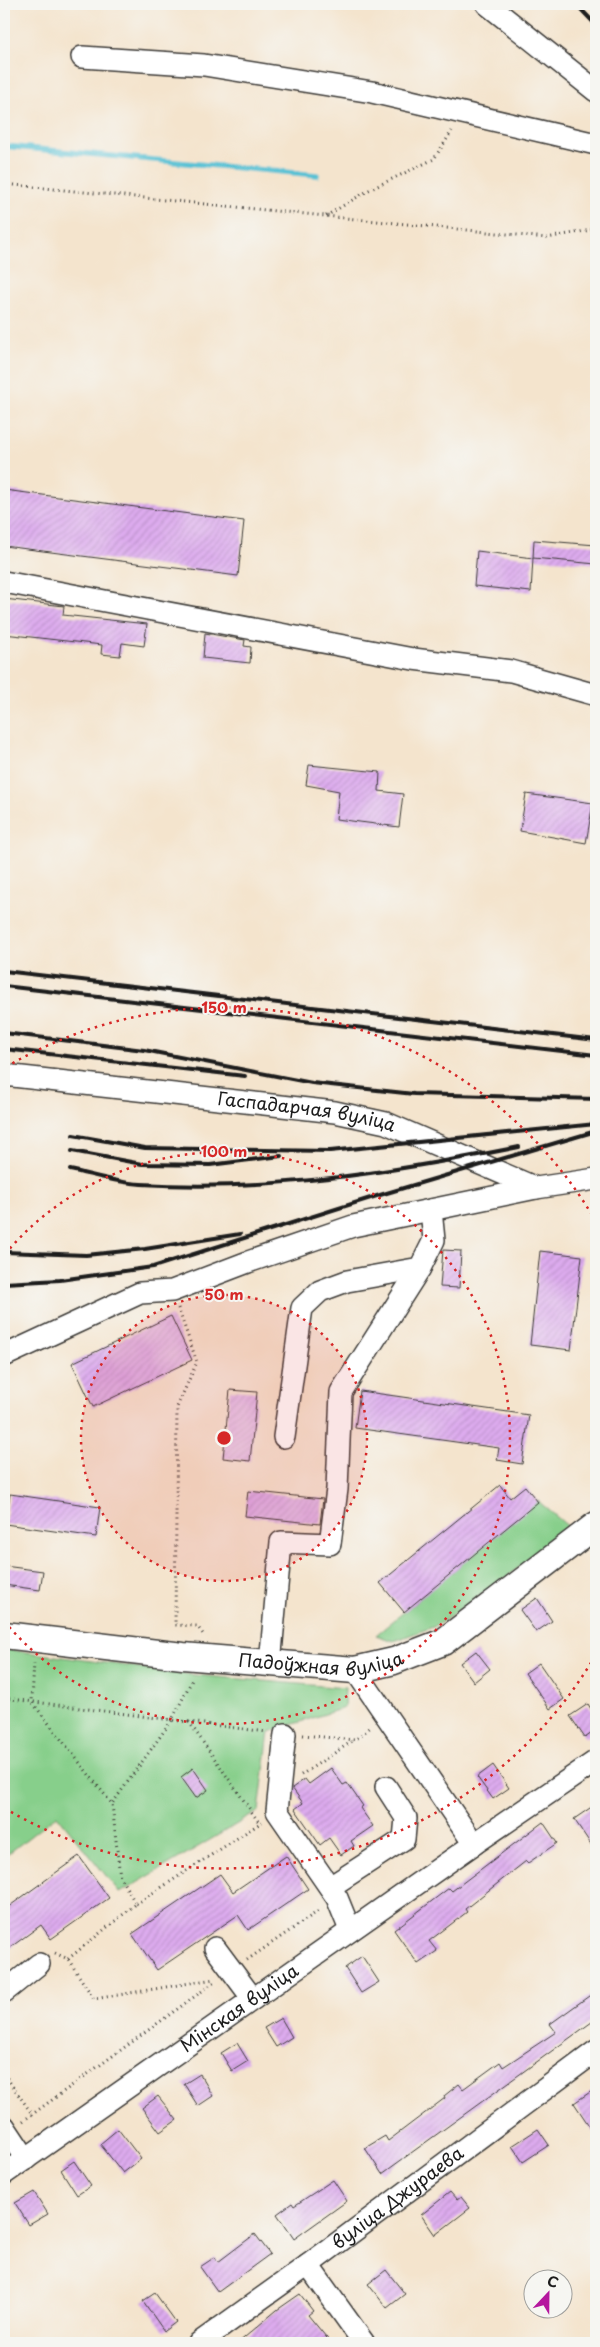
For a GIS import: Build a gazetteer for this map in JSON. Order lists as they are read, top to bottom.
{
  "streets": {
    "main road": ["Падоўжная вуліца"],
    "street": ["Гаспадарчая вуліца", "Мінская вуліца", "вуліца Джураева"]
  },
  "north": "top",
  "rings": ["150 m", "100 m", "50 m"]
}
